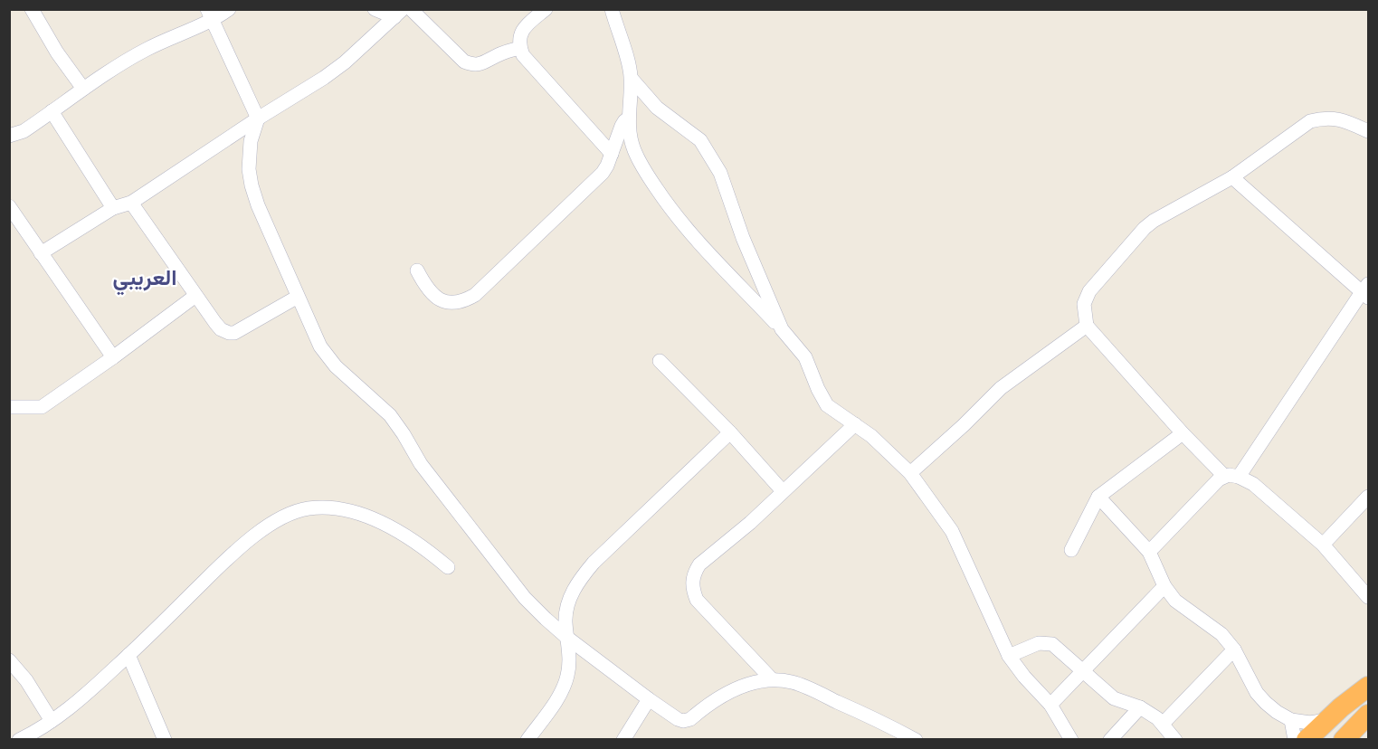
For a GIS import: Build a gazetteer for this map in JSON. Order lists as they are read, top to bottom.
{
  "districts": ["العريبي"]
}
